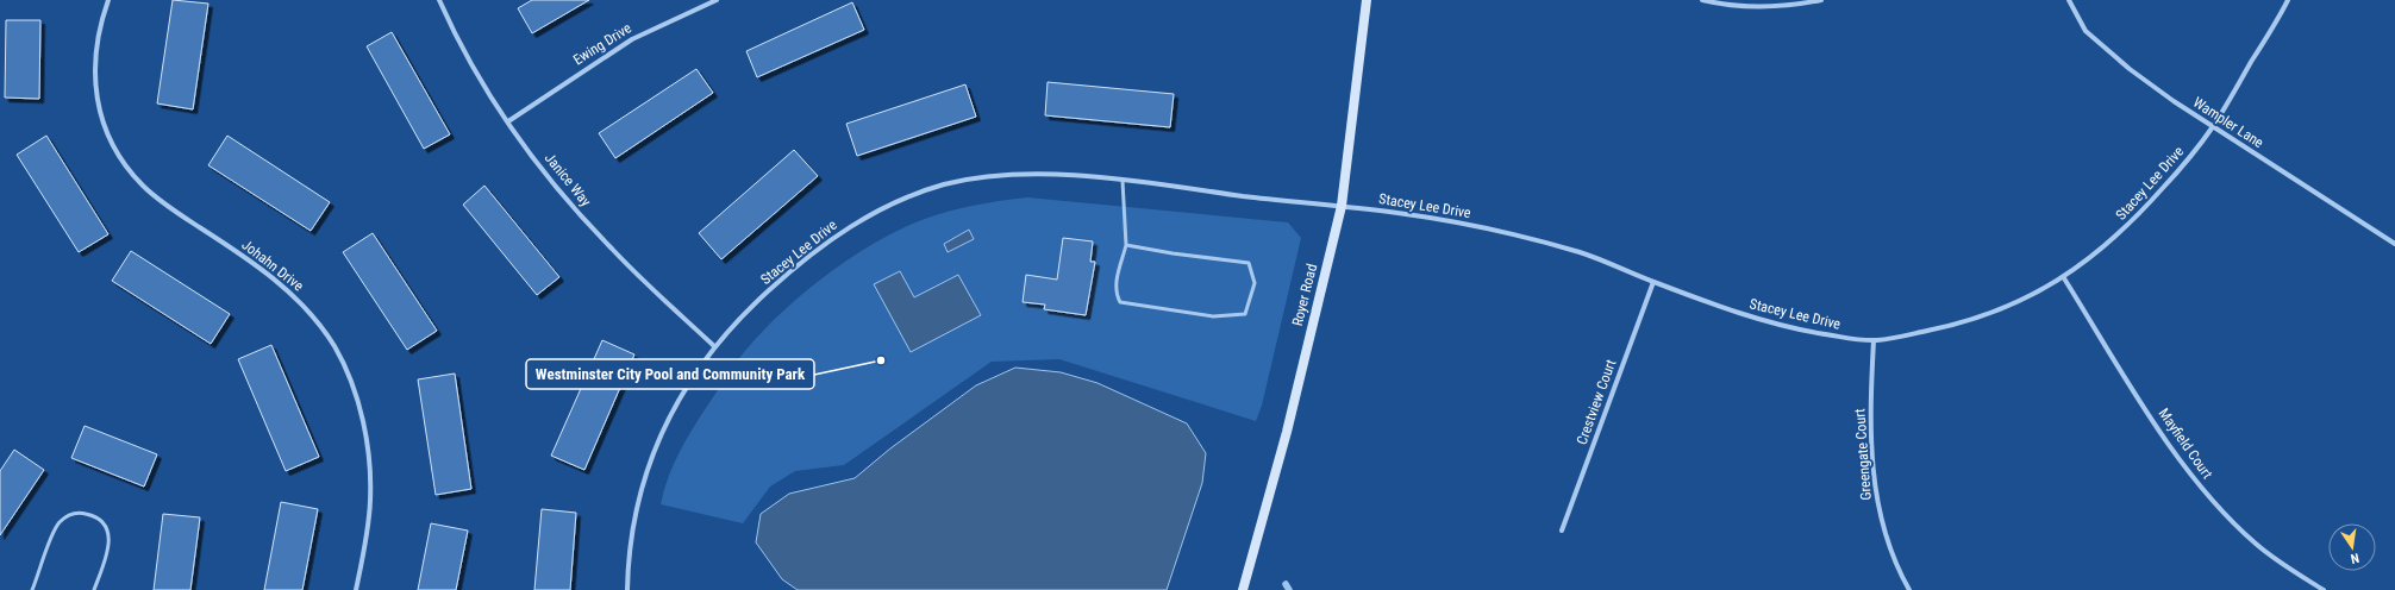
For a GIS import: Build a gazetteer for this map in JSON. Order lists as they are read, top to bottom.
{
  "streets": {
    "street": [
      "Ewing Drive",
      "Wampler Lane",
      "Janice Way",
      "Stacey Lee Drive",
      "Johahn Drive",
      "Royer Road",
      "Crestview Court",
      "Mayfield Court",
      "Greengate Court"
    ]
  },
  "crossings": [
    ["Ewing Drive", "Janice Way"],
    ["Wampler Lane", "Stacey Lee Drive"],
    ["Janice Way", "Stacey Lee Drive"],
    ["Stacey Lee Drive", "Royer Road"],
    ["Stacey Lee Drive", "Crestview Court"],
    ["Stacey Lee Drive", "Mayfield Court"],
    ["Stacey Lee Drive", "Greengate Court"]
  ],
  "places": ["Westminster City Pool and Community Park"],
  "north": "bottom"
}
